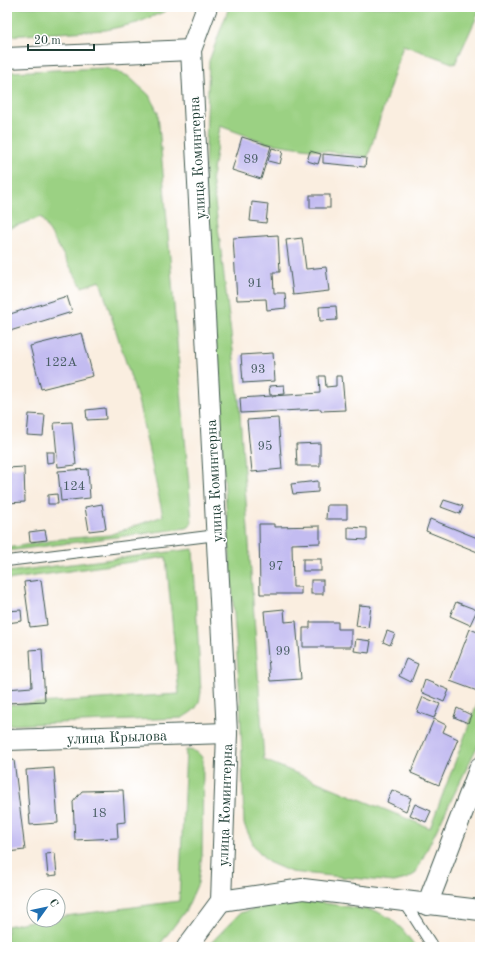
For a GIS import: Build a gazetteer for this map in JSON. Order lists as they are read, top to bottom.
{
  "streets": {
    "street": ["улица Коминтерна", "улица Крылова"]
  },
  "crossings": [
    ["улица Коминтерна", "улица Крылова"]
  ],
  "house_numbers": [
    "89",
    "91",
    "122А",
    "93",
    "95",
    "124",
    "97",
    "99",
    "18"
  ],
  "scale_bar": "20 m",
  "north": "top right"
}
